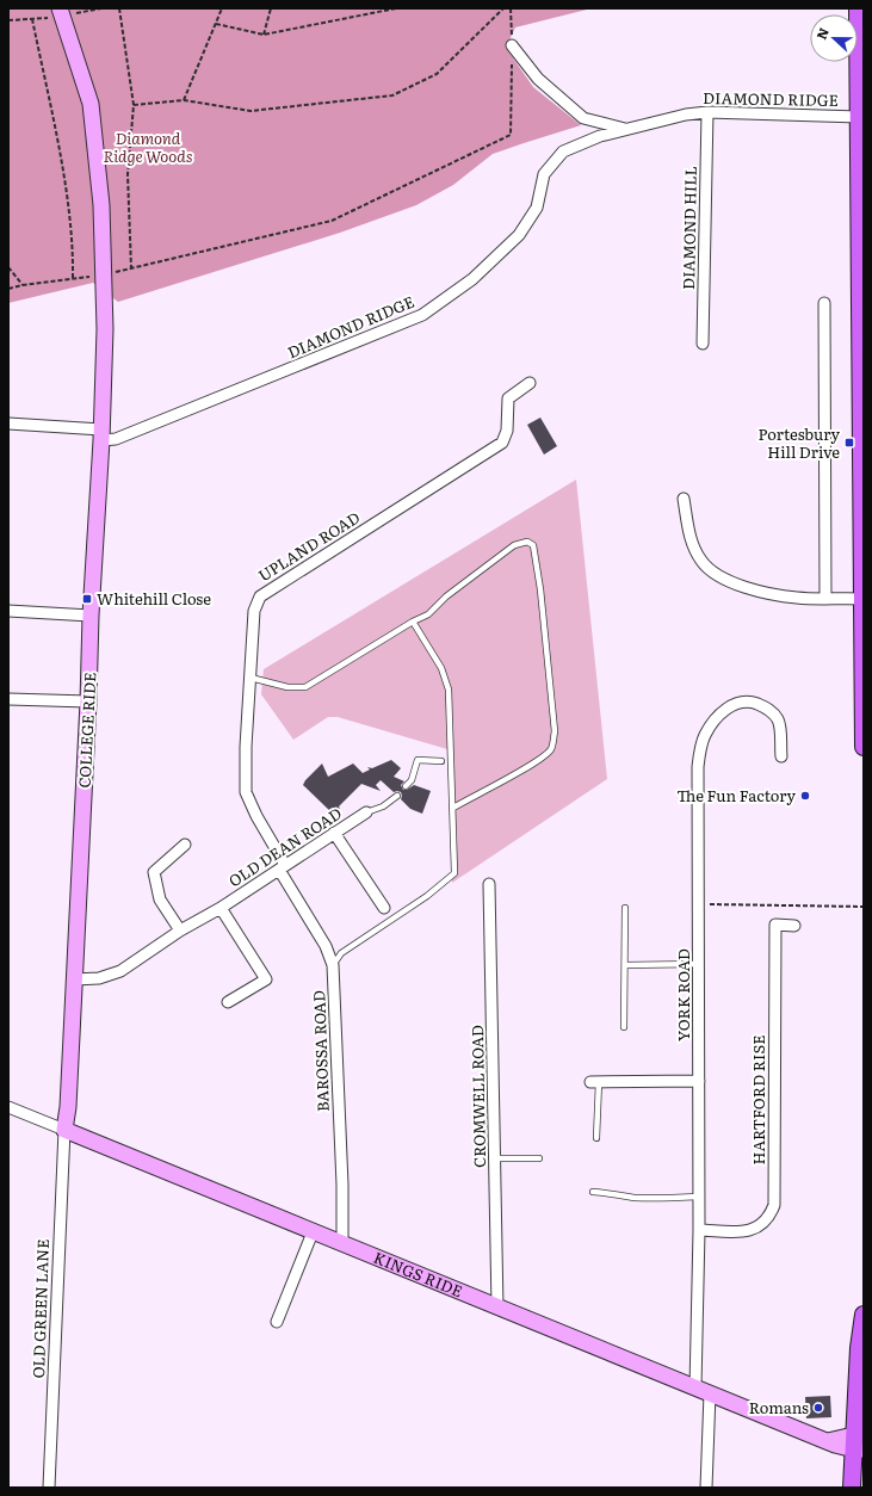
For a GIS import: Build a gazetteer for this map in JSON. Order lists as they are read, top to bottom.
{
  "streets": {
    "street": [
      "DIAMOND RIDGE",
      "DIAMOND HILL",
      "UPLAND ROAD",
      "COLLEGE RIDE",
      "OLD DEAN ROAD",
      "YORK ROAD",
      "BAROSSA ROAD",
      "CROMWELL ROAD",
      "HARTFORD RISE",
      "KINGS RIDE",
      "OLD GREEN LANE"
    ]
  },
  "crossings": [
    ["DIAMOND RIDGE", "DIAMOND HILL"],
    ["DIAMOND RIDGE", "COLLEGE RIDE"],
    ["UPLAND ROAD", "OLD DEAN ROAD"],
    ["UPLAND ROAD", "BAROSSA ROAD"],
    ["COLLEGE RIDE", "OLD DEAN ROAD"],
    ["COLLEGE RIDE", "KINGS RIDE"],
    ["COLLEGE RIDE", "OLD GREEN LANE"],
    ["OLD DEAN ROAD", "BAROSSA ROAD"],
    ["YORK ROAD", "HARTFORD RISE"],
    ["YORK ROAD", "KINGS RIDE"],
    ["BAROSSA ROAD", "KINGS RIDE"],
    ["CROMWELL ROAD", "KINGS RIDE"],
    ["KINGS RIDE", "OLD GREEN LANE"]
  ],
  "parks": ["Diamond Ridge Woods"],
  "places": {
    "transit": ["Portesbury Hill Drive", "Whitehill Close"],
    "other": ["The Fun Factory", "Romans"]
  },
  "north": "left"
}
